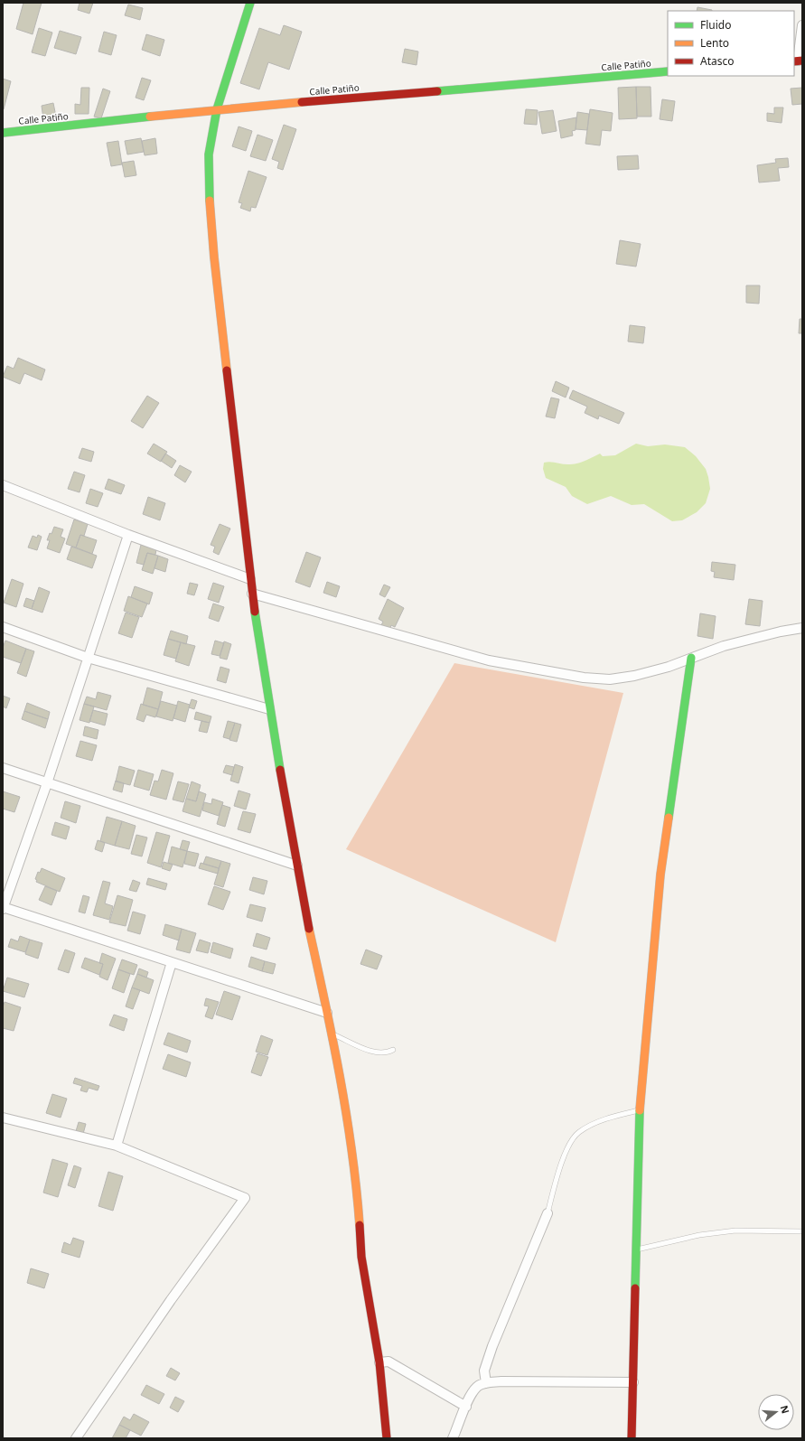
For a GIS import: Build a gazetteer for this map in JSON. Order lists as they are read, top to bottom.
{
  "streets": {
    "street": ["Calle Patiño"]
  },
  "legend": ["Fluido", "Lento", "Atasco"],
  "north": "right"
}
